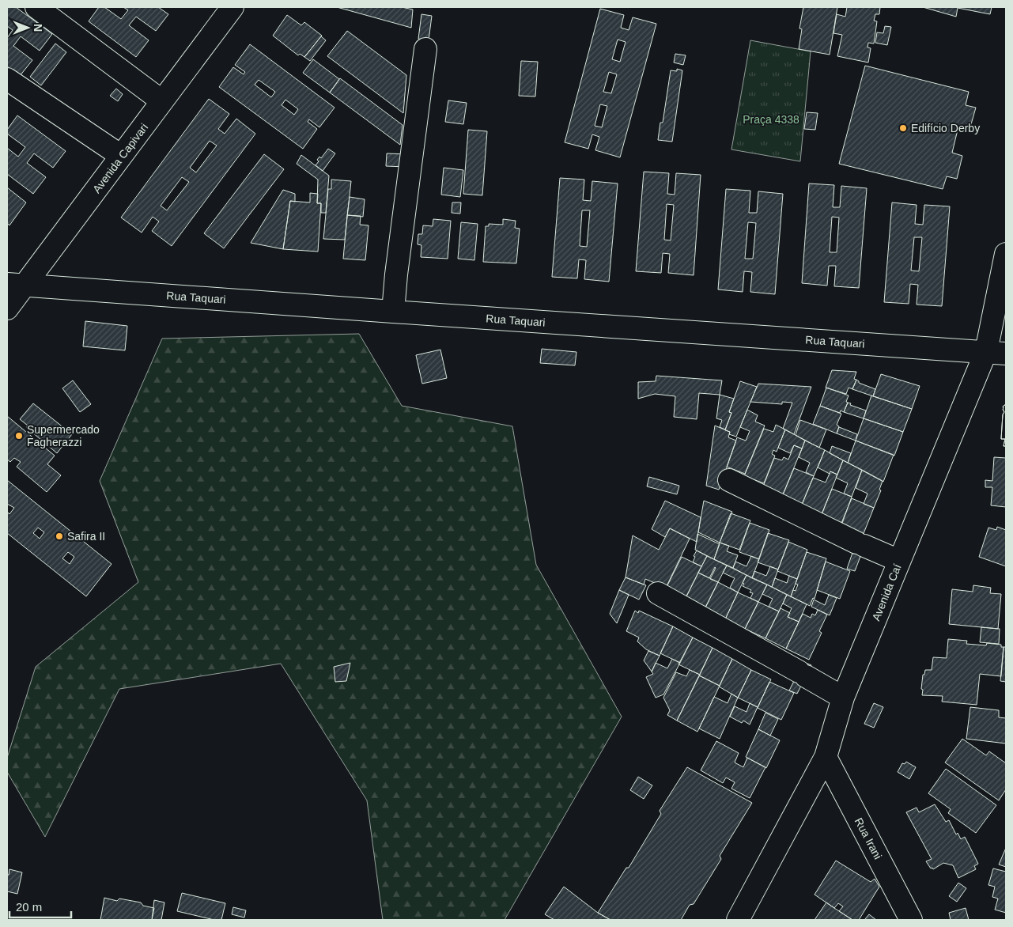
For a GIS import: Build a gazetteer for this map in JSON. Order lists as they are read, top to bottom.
{
  "streets": {
    "street": [
      "Avenida Capivari",
      "Rua Taquari",
      "Avenida Caí",
      "Rua Irani"
    ]
  },
  "crossings": [
    ["Avenida Capivari", "Rua Taquari"],
    ["Rua Taquari", "Avenida Caí"],
    ["Avenida Caí", "Rua Irani"]
  ],
  "parks": ["Praça 4338"],
  "places": ["Edifício Derby", "Supermercado Fagherazzi", "Safira II"],
  "scale_bar": "20 m",
  "north": "right"
}
